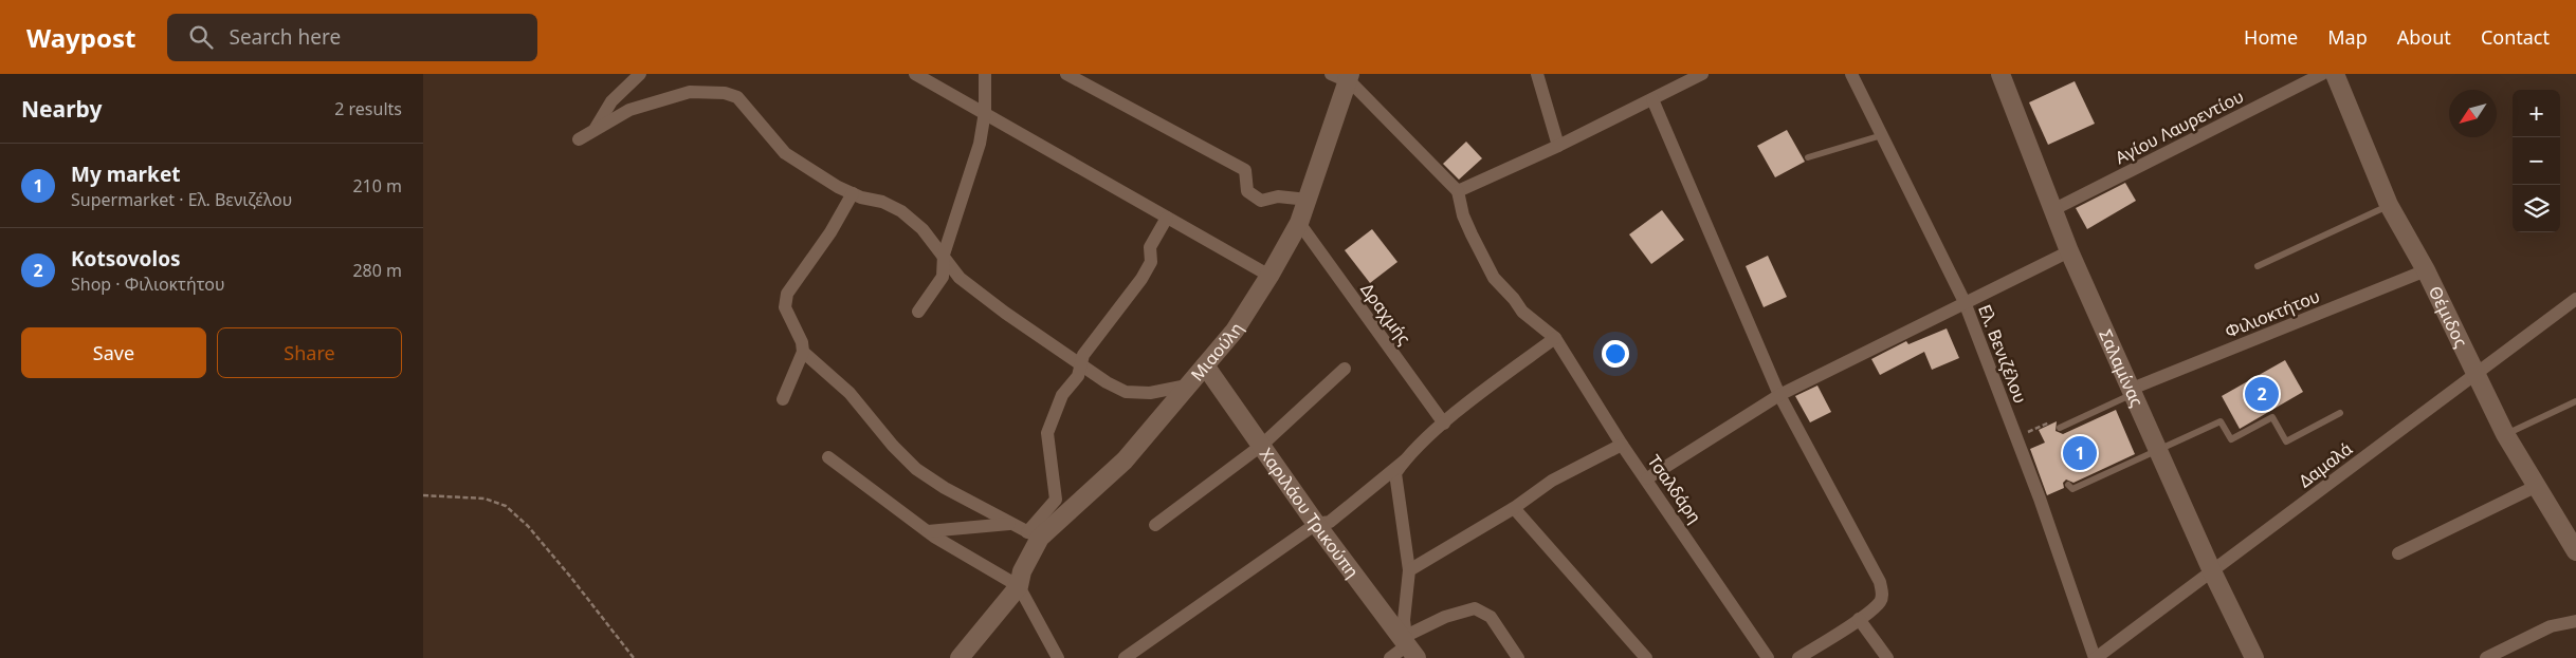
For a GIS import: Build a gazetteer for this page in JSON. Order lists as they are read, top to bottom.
{
  "streets": {
    "street": [
      "Αγίου Λαυρεντίου",
      "Δραχμής",
      "Φιλιοκτήτου",
      "Θέμιδος",
      "Μιαούλη",
      "Ελ. Βενιζέλου",
      "Σαλαμίνας",
      "Δαμαλά",
      "Τσαλδάρη",
      "Χαριλάου Τρικούπη"
    ]
  },
  "crossings": [
    ["Αγίου Λαυρεντίου", "Σαλαμίνας"],
    ["Δραχμής", "Μιαούλη"],
    ["Φιλιοκτήτου", "Θέμιδος"],
    ["Φιλιοκτήτου", "Σαλαμίνας"],
    ["Θέμιδος", "Δαμαλά"],
    ["Μιαούλη", "Χαριλάου Τρικούπη"],
    ["Ελ. Βενιζέλου", "Δαμαλά"],
    ["Σαλαμίνας", "Δαμαλά"]
  ],
  "north": "bottom left",
  "page": {
    "header": "Waypost",
    "search": "Search here",
    "nav": [
      "Home",
      "Map",
      "About",
      "Contact"
    ],
    "heading": ["Nearby", "2 results"],
    "map_buttons": ["+", "−"],
    "list": [
      {
        "mark": "1",
        "name": "My market",
        "note": "Supermarket · Ελ. Βενιζέλου",
        "value": "210 m"
      },
      {
        "mark": "2",
        "name": "Kotsovolos",
        "note": "Shop · Φιλιοκτήτου",
        "value": "280 m"
      }
    ],
    "buttons": ["Save", "Share"],
    "pins": ["2", "1"]
  }
}
